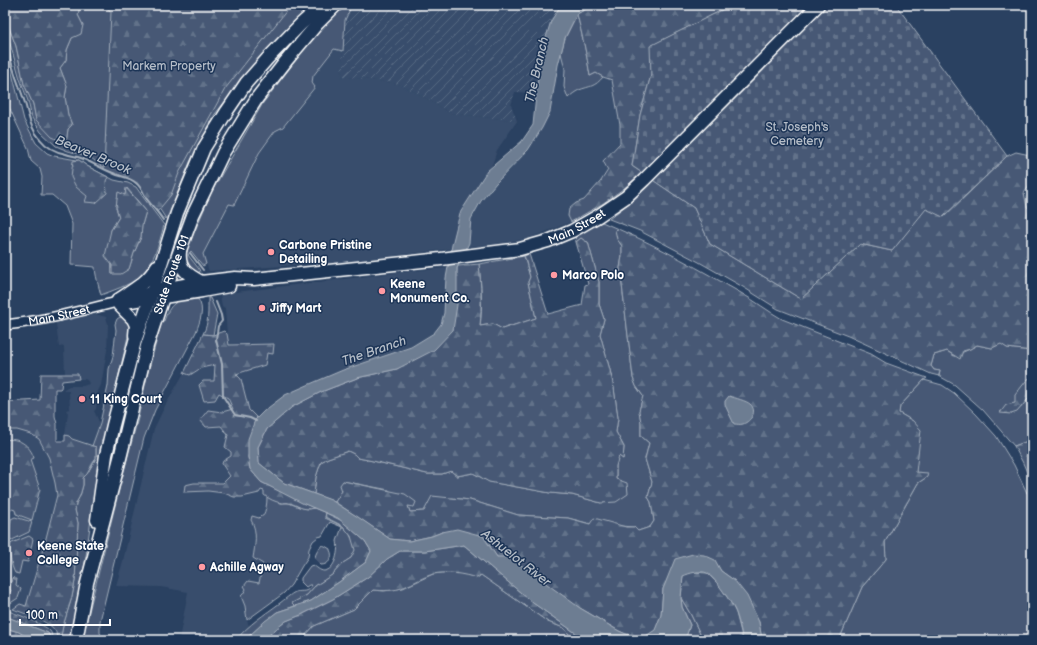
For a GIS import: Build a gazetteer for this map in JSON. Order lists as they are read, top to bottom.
{
  "streets": {
    "highway": ["Main Street", "State Route 101"]
  },
  "crossings": [
    ["Main Street", "State Route 101"]
  ],
  "water": ["The Branch", "Beaver Brook", "Ashuelot River"],
  "parks": ["Markem Property", "St. Joseph's Cemetery"],
  "places": [
    "Carbone Pristine Detailing",
    "Marco Polo",
    "Keene Monument Co.",
    "Jiffy Mart",
    "11 King Court",
    "Keene State College",
    "Achille Agway"
  ],
  "scale_bar": "100 m"
}
